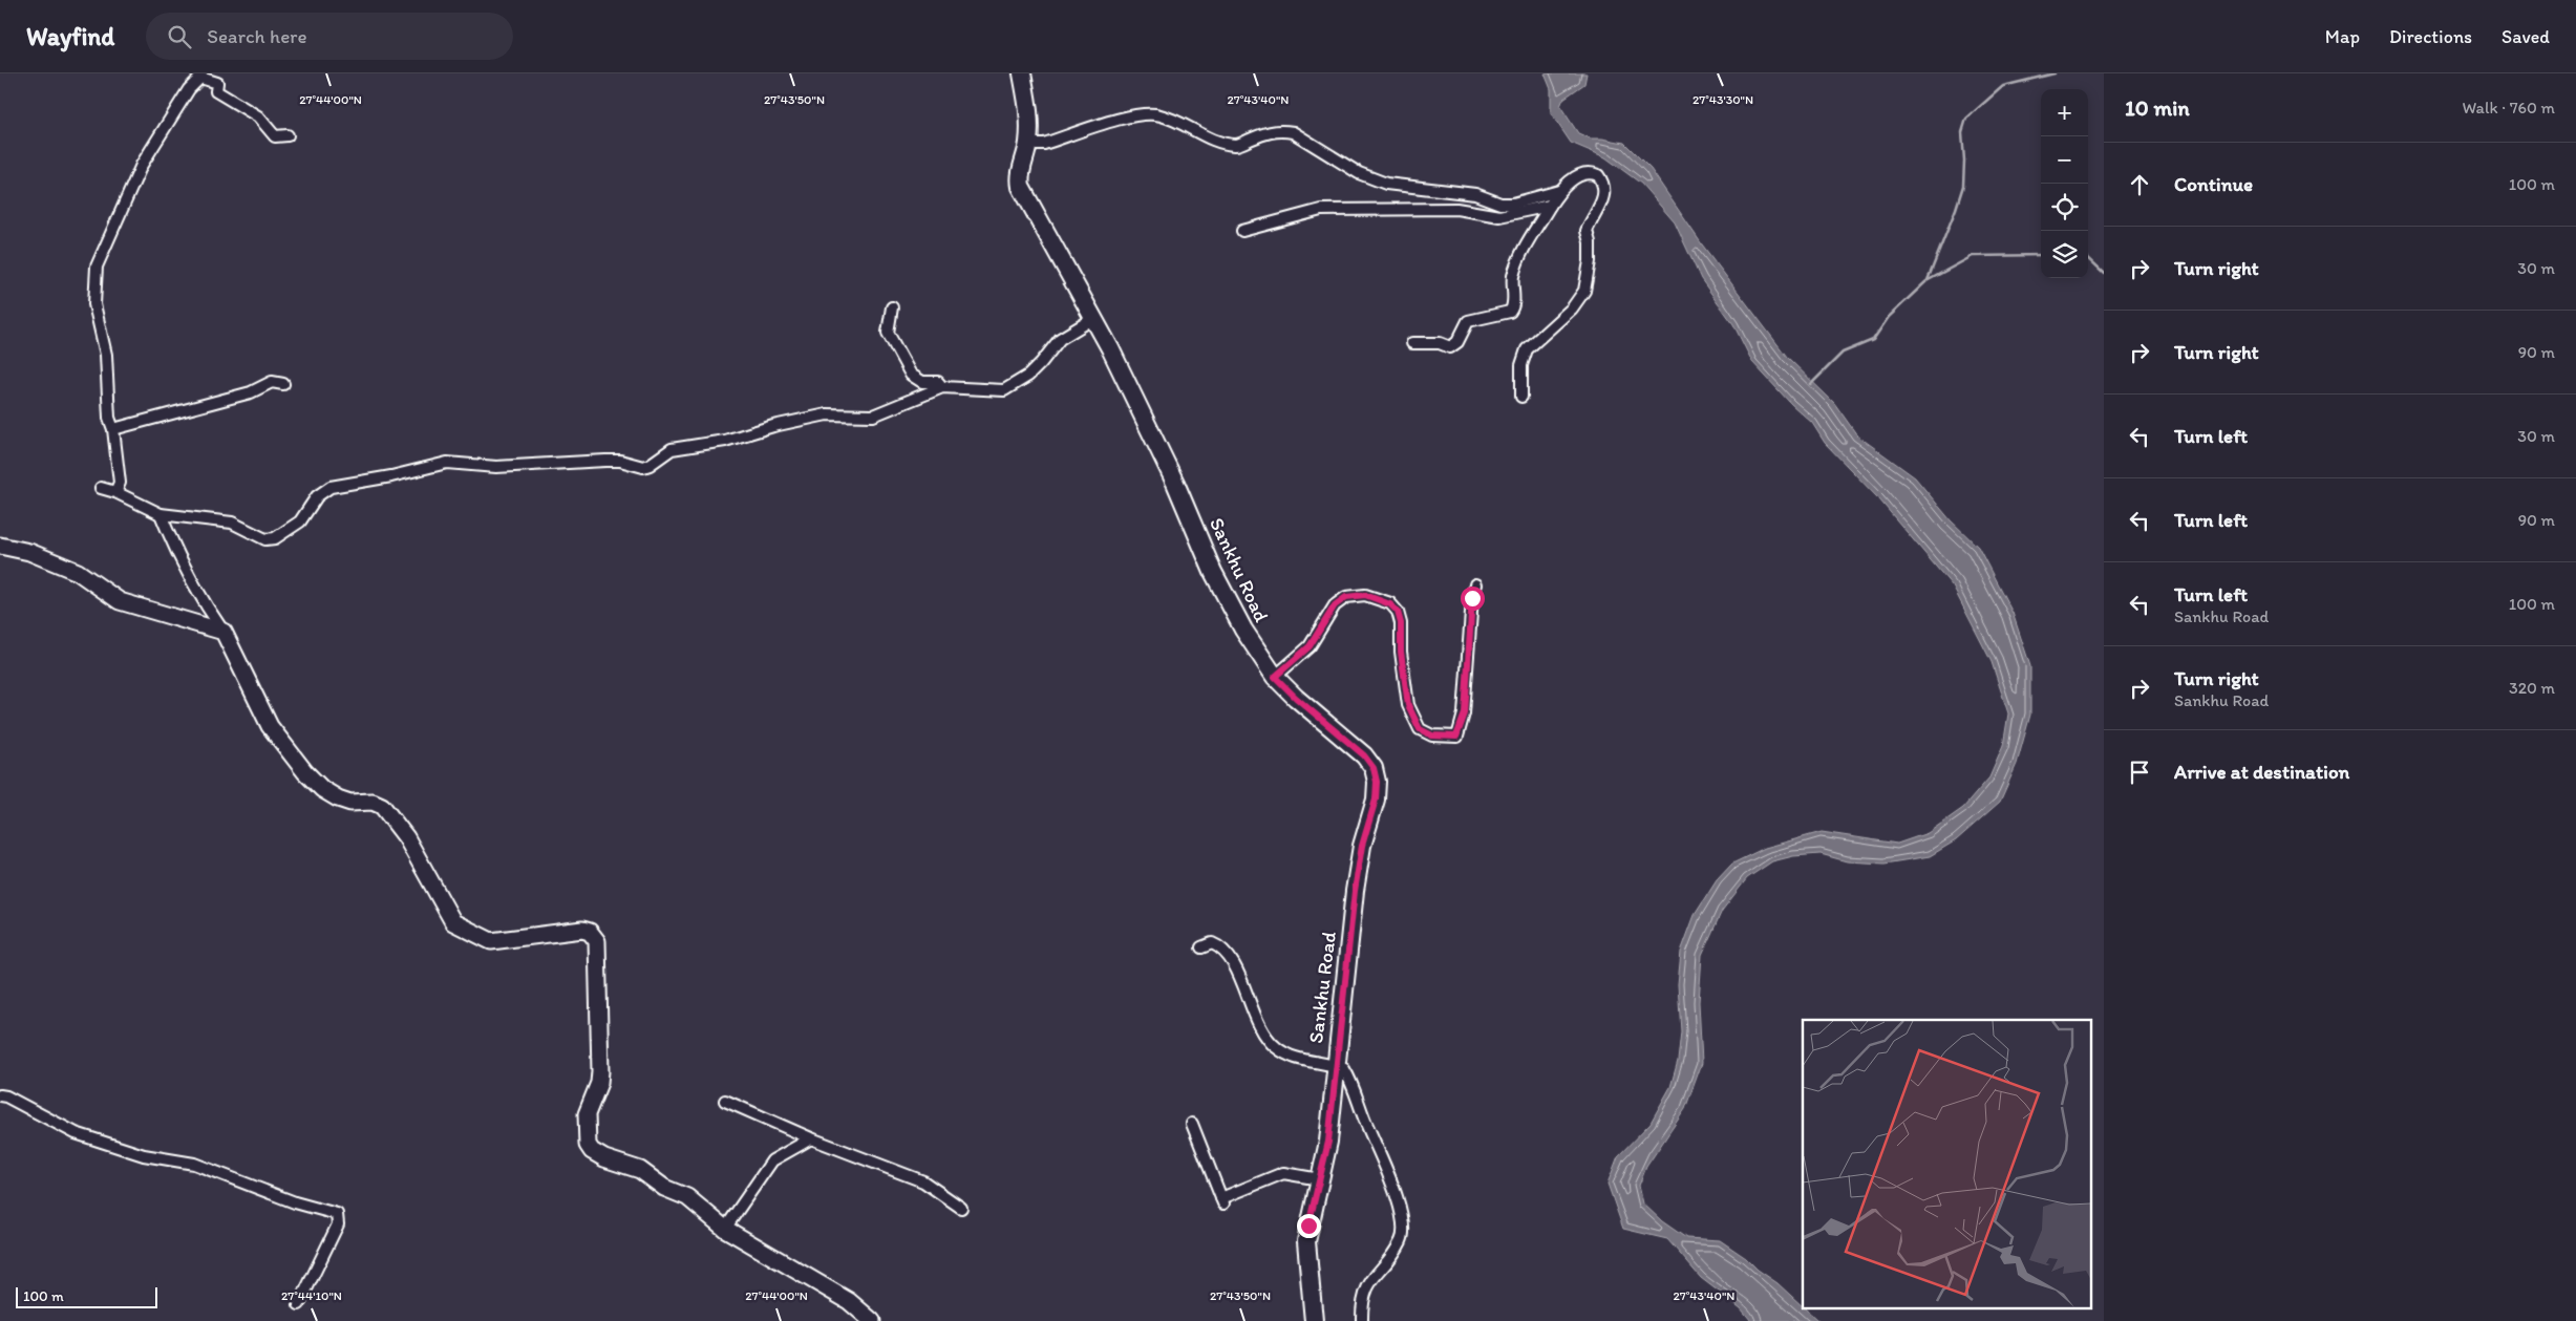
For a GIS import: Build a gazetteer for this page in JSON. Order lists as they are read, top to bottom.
{
  "streets": {
    "main road": ["Sankhu Road"]
  },
  "scale_bar": "100 m",
  "page": {
    "header": "Wayfind",
    "search": "Search here",
    "nav": ["Map", "Directions", "Saved"],
    "heading": ["10 min", "Walk · 760 m"],
    "map_buttons": ["+", "−"],
    "list": [
      ["Continue", "100 m"],
      ["Turn right", "30 m"],
      ["Turn right", "90 m"],
      ["Turn left", "30 m"],
      ["Turn left", "90 m"],
      ["Turn left", "Sankhu Road", "100 m"],
      ["Turn right", "Sankhu Road", "320 m"],
      "Arrive at destination"
    ],
    "scale": "100 m"
  },
  "coordinates": [
    "27°44'00\"N",
    "27°43'50\"N",
    "27°43'40\"N",
    "27°43'30\"N",
    "27°44'10\"N"
  ]
}
